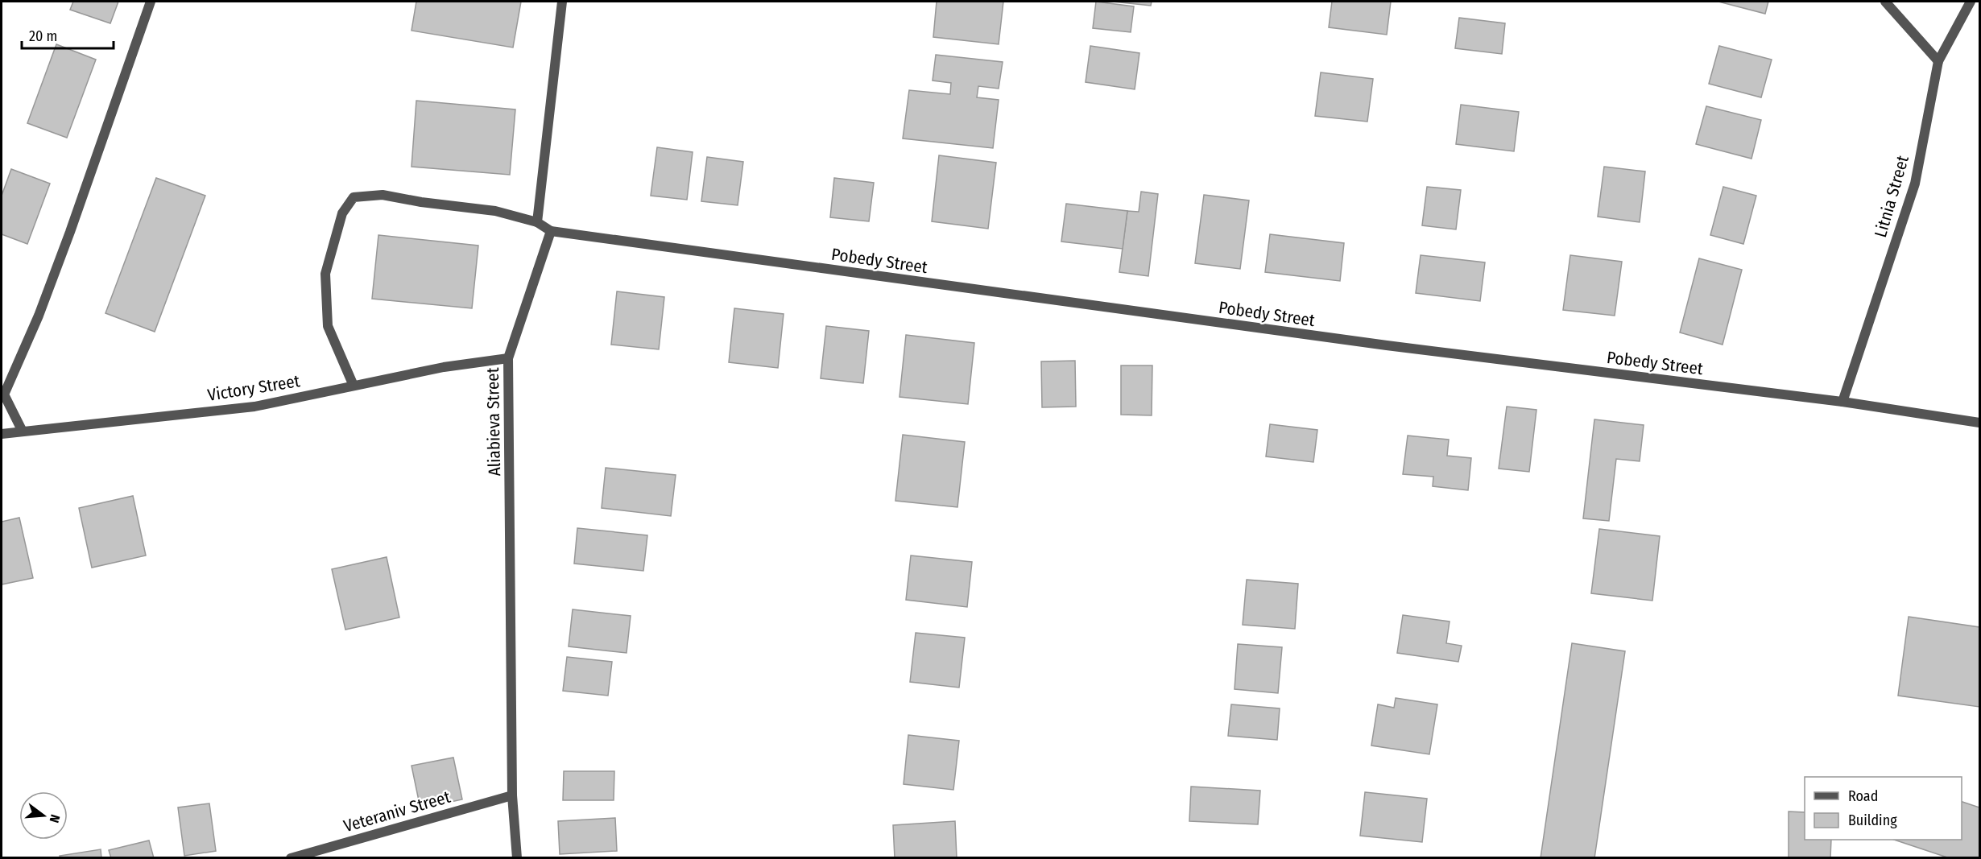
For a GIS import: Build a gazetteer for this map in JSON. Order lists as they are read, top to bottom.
{
  "streets": {
    "street": [
      "Litnia Street",
      "Pobedy Street",
      "Victory Street",
      "Aliabieva Street",
      "Veteraniv Street"
    ]
  },
  "crossings": [
    ["Litnia Street", "Pobedy Street"],
    ["Pobedy Street", "Aliabieva Street"],
    ["Victory Street", "Aliabieva Street"],
    ["Aliabieva Street", "Veteraniv Street"]
  ],
  "legend": ["Road", "Building"],
  "scale_bar": "20 m",
  "north": "right"
}
